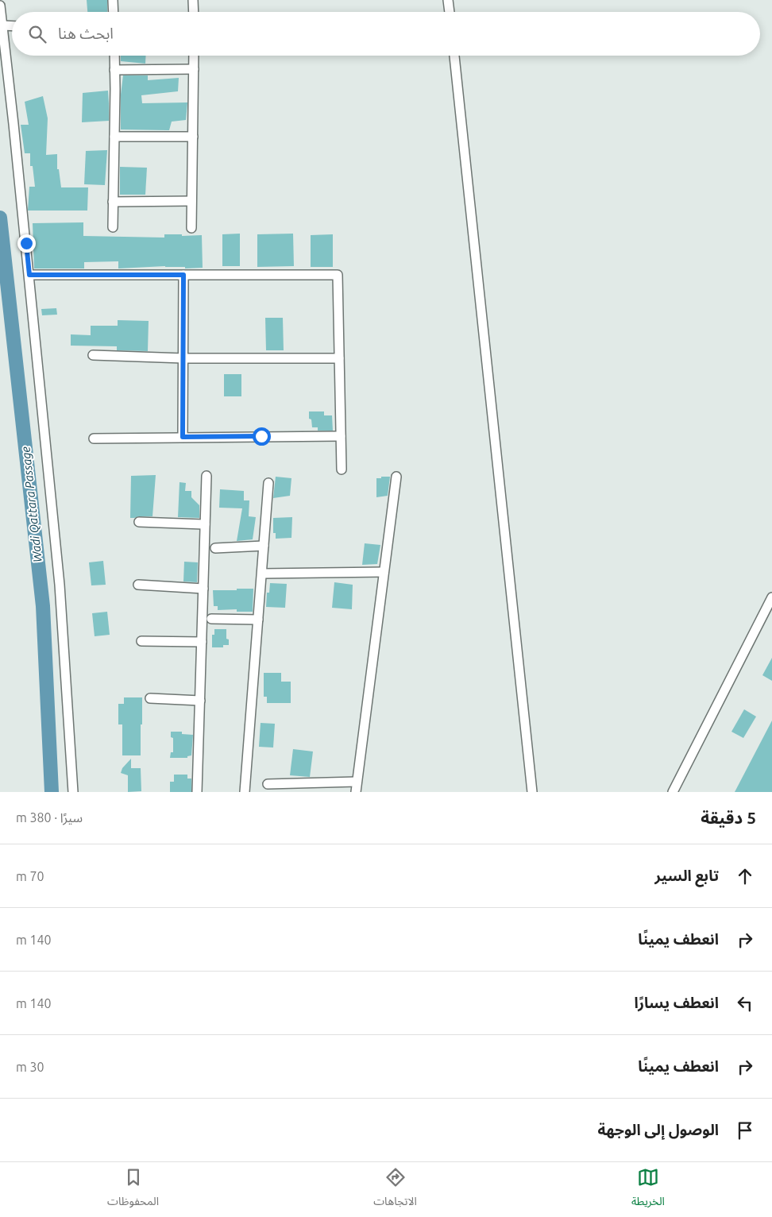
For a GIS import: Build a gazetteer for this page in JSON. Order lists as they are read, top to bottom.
{
  "water": ["Wadi Qattara Passage"],
  "page": {
    "search": "ابحث هنا",
    "heading": ["5 دقيقة", "سيرًا · 380 m"],
    "list": [
      ["تابع السير", "70 m"],
      ["انعطف يمينًا", "140 m"],
      ["انعطف يسارًا", "140 m"],
      ["انعطف يمينًا", "30 m"],
      "الوصول إلى الوجهة"
    ],
    "nav": ["الخريطة", "الاتجاهات", "المحفوظات"]
  }
}
